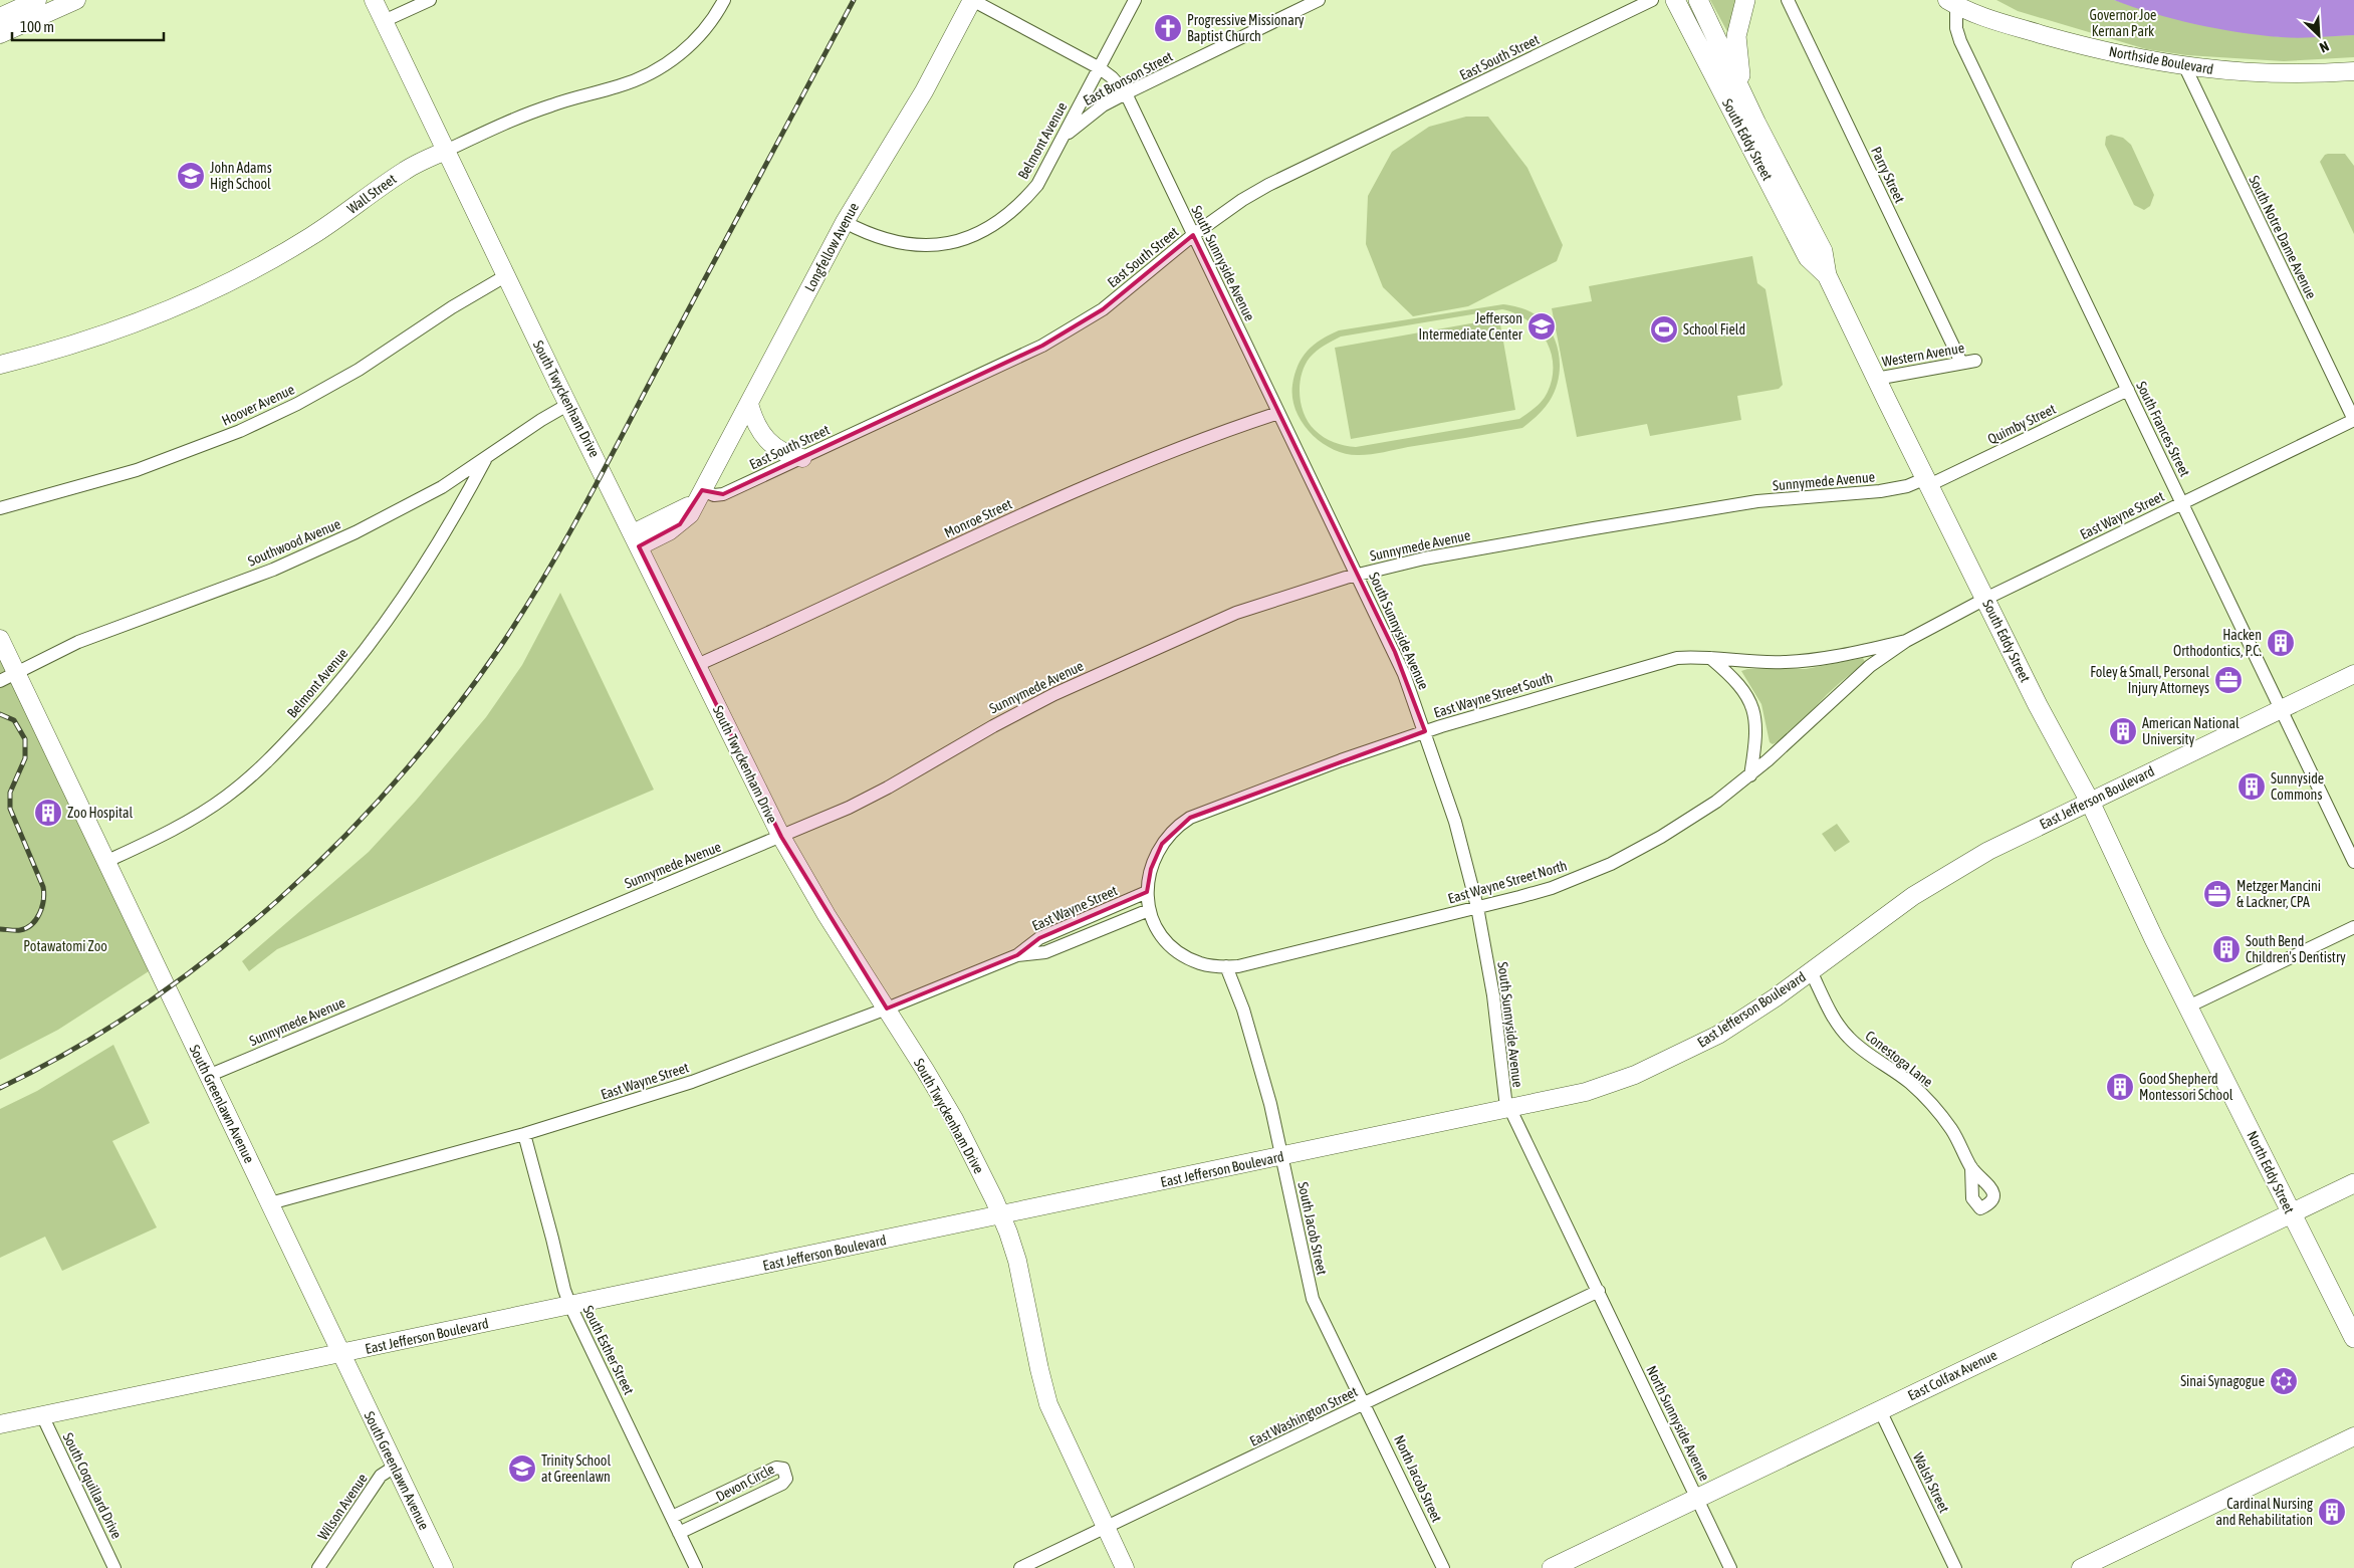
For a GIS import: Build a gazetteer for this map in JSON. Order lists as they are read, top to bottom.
{
  "streets": {
    "main road": ["South Eddy Street", "North Eddy Street", "East Colfax Avenue"],
    "street": [
      "East South Street",
      "Northside Boulevard",
      "East Bronson Street",
      "Belmont Avenue",
      "Parry Street",
      "Wall Street",
      "South Notre Dame Avenue",
      "Longfellow Avenue",
      "South Sunnyside Avenue",
      "Western Avenue",
      "South Twyckenham Drive",
      "Hoover Avenue",
      "Quimby Street",
      "South Frances Street",
      "Sunnymede Avenue",
      "East Wayne Street",
      "Monroe Street",
      "Southwood Avenue",
      "East Wayne Street South",
      "East Jefferson Boulevard",
      "East Wayne Street North",
      "Conestoga Lane",
      "South Greenlawn Avenue",
      "South Jacob Street",
      "South Esther Street",
      "East Washington Street",
      "North Sunnyside Avenue",
      "North Jacob Street",
      "Devon Circle",
      "Walsh Street",
      "South Coquillard Drive",
      "Wilson Avenue"
    ]
  },
  "crossings": [
    ["East South Street", "Longfellow Avenue"],
    ["East South Street", "South Sunnyside Avenue"],
    ["Northside Boulevard", "South Notre Dame Avenue"],
    ["Northside Boulevard", "South Frances Street"],
    ["East Bronson Street", "Belmont Avenue"],
    ["East Bronson Street", "South Sunnyside Avenue"],
    ["South Eddy Street", "Western Avenue"],
    ["South Eddy Street", "Quimby Street"],
    ["South Eddy Street", "Sunnymede Avenue"],
    ["South Eddy Street", "East Wayne Street"],
    ["South Eddy Street", "East Jefferson Boulevard"],
    ["South Eddy Street", "North Eddy Street"],
    ["Belmont Avenue", "Longfellow Avenue"],
    ["Belmont Avenue", "South Sunnyside Avenue"],
    ["Belmont Avenue", "Southwood Avenue"],
    ["Belmont Avenue", "South Greenlawn Avenue"],
    ["Parry Street", "Western Avenue"],
    ["Wall Street", "South Twyckenham Drive"],
    ["South Notre Dame Avenue", "East Wayne Street"],
    ["Longfellow Avenue", "South Sunnyside Avenue"],
    ["Longfellow Avenue", "South Twyckenham Drive"],
    ["South Sunnyside Avenue", "Sunnymede Avenue"],
    ["South Sunnyside Avenue", "Monroe Street"],
    ["South Sunnyside Avenue", "East Wayne Street South"],
    ["South Sunnyside Avenue", "East Jefferson Boulevard"],
    ["South Sunnyside Avenue", "East Wayne Street North"],
    ["South Sunnyside Avenue", "East Washington Street"],
    ["South Sunnyside Avenue", "North Sunnyside Avenue"],
    ["South Twyckenham Drive", "Hoover Avenue"],
    ["South Twyckenham Drive", "Sunnymede Avenue"],
    ["South Twyckenham Drive", "East Wayne Street"],
    ["South Twyckenham Drive", "Monroe Street"],
    ["South Twyckenham Drive", "Southwood Avenue"],
    ["South Twyckenham Drive", "East Jefferson Boulevard"],
    ["South Twyckenham Drive", "East Washington Street"],
    ["Quimby Street", "South Frances Street"],
    ["Quimby Street", "Sunnymede Avenue"],
    ["South Frances Street", "East Wayne Street"],
    ["South Frances Street", "East Jefferson Boulevard"],
    ["Sunnymede Avenue", "South Greenlawn Avenue"],
    ["East Wayne Street", "East Wayne Street South"],
    ["East Wayne Street", "East Wayne Street North"],
    ["East Wayne Street", "South Greenlawn Avenue"],
    ["East Wayne Street", "South Esther Street"],
    ["Southwood Avenue", "South Greenlawn Avenue"],
    ["East Wayne Street South", "East Wayne Street North"],
    ["East Jefferson Boulevard", "Conestoga Lane"],
    ["East Jefferson Boulevard", "South Greenlawn Avenue"],
    ["East Jefferson Boulevard", "South Jacob Street"],
    ["East Jefferson Boulevard", "South Esther Street"],
    ["East Jefferson Boulevard", "South Coquillard Drive"],
    ["East Wayne Street North", "South Jacob Street"],
    ["South Greenlawn Avenue", "Wilson Avenue"],
    ["North Eddy Street", "East Colfax Avenue"],
    ["South Jacob Street", "East Washington Street"],
    ["South Jacob Street", "North Jacob Street"],
    ["South Esther Street", "Devon Circle"],
    ["East Colfax Avenue", "North Sunnyside Avenue"],
    ["East Colfax Avenue", "Walsh Street"],
    ["East Washington Street", "North Sunnyside Avenue"],
    ["East Washington Street", "North Jacob Street"]
  ],
  "parks": ["Governor Joe Kernan Park", "Potawatomi Zoo"],
  "places": {
    "church": ["Progressive Missionary Baptist Church"],
    "school or university": ["John Adams High School", "Jefferson Intermediate Center", "Trinity School at Greenlawn"],
    "sports": ["School Field"],
    "building": [
      "Hacken Orthodontics, P.C.",
      "American National University",
      "Sunnyside Commons",
      "Zoo Hospital",
      "South Bend Children's Dentistry",
      "Good Shepherd Montessori School",
      "Cardinal Nursing and Rehabilitation"
    ],
    "office": ["Foley & Small, Personal Injury Attorneys", "Metzger Mancini & Lackner, CPA"],
    "synagogue": ["Sinai Synagogue"]
  },
  "scale_bar": "100 m",
  "north": "bottom right"
}
